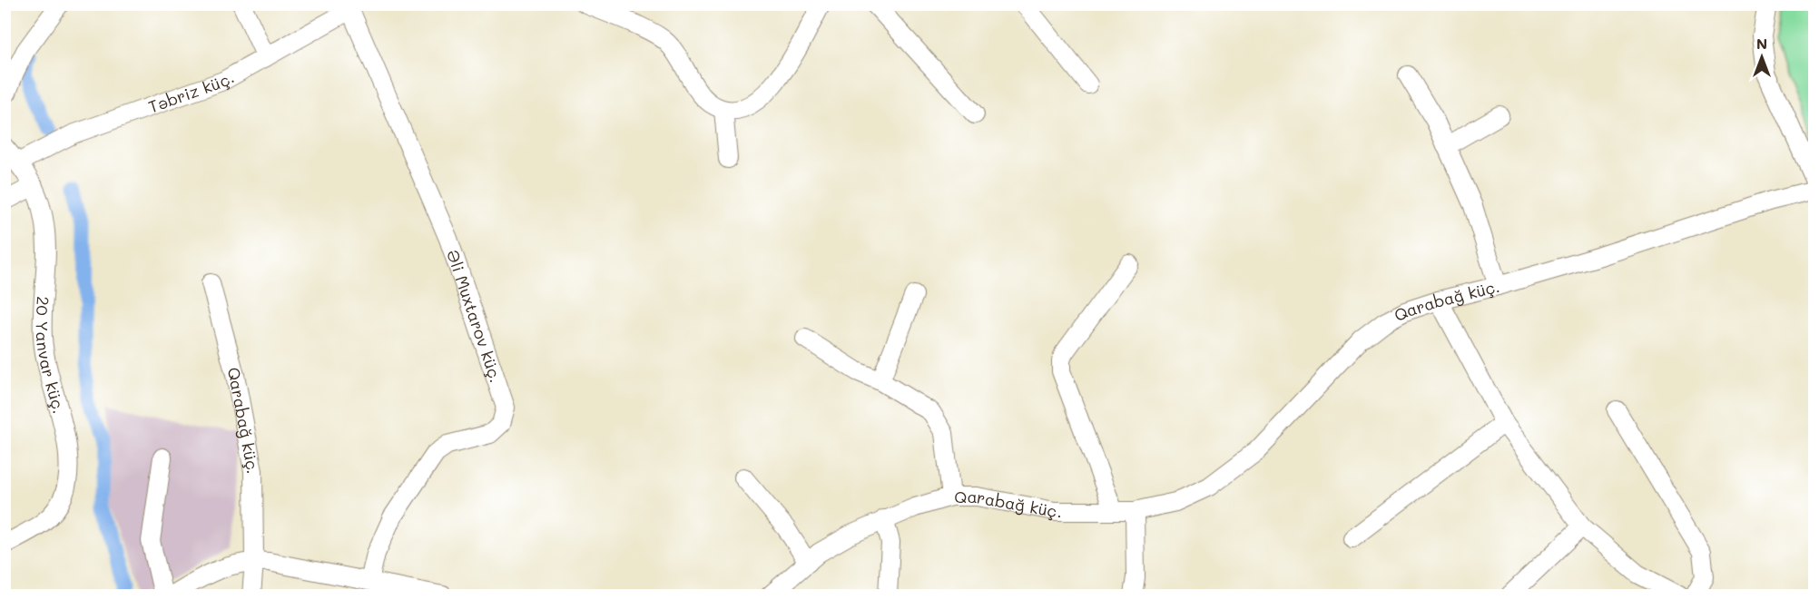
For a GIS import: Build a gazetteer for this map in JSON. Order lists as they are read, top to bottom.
{
  "streets": {
    "street": [
      "Təbriz küç.",
      "Qarabağ küç.",
      "Əli Muxtarov küç.",
      "20 Yanvar küç."
    ]
  },
  "crossings": [
    ["Təbriz küç.", "Əli Muxtarov küç."],
    ["Təbriz küç.", "20 Yanvar küç."]
  ],
  "north": "top"
}
